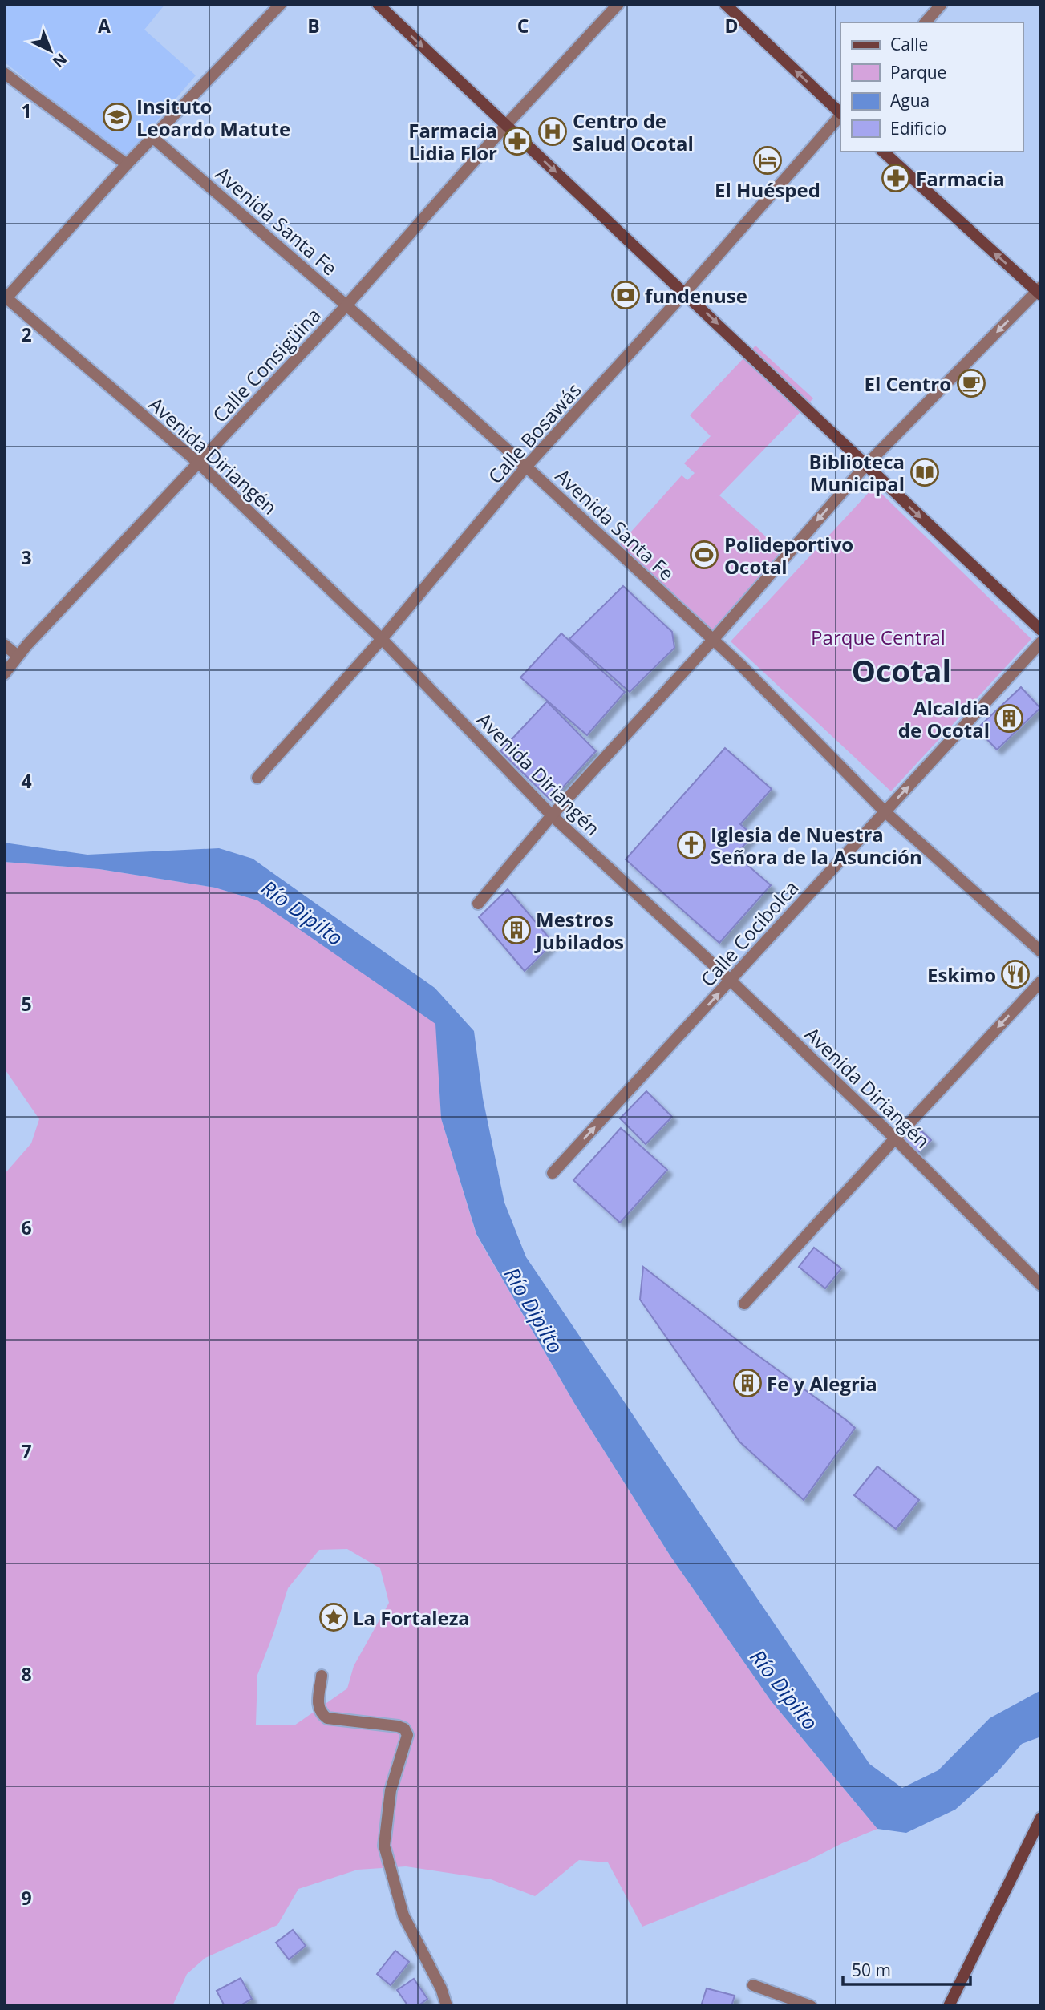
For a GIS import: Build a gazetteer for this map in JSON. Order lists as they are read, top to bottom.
{
  "streets": {
    "street": [
      "Avenida Santa Fe",
      "Calle Consigüina",
      "Calle Bosawás",
      "Avenida Diriangén",
      "Calle Cocibolca"
    ]
  },
  "crossings": [
    ["Avenida Santa Fe", "Calle Consigüina"],
    ["Avenida Santa Fe", "Calle Bosawás"],
    ["Avenida Santa Fe", "Calle Cocibolca"],
    ["Calle Consigüina", "Avenida Diriangén"],
    ["Calle Bosawás", "Avenida Diriangén"],
    ["Avenida Diriangén", "Calle Cocibolca"]
  ],
  "one_way": ["Calle Cocibolca"],
  "districts": ["Ocotal"],
  "water": ["Río Dipilto"],
  "parks": ["Parque Central"],
  "places": {
    "school or university": ["Insituto Leoardo Matute"],
    "hospital": ["Centro de Salud Ocotal"],
    "pharmacy": ["Farmacia Lidia Flor", "Farmacia"],
    "hotel": ["El Huésped"],
    "bank": ["fundenuse"],
    "cafe": ["El Centro"],
    "library": ["Biblioteca Municipal"],
    "sports": ["Polideportivo Ocotal"],
    "building": ["Alcaldia de Ocotal", "Mestros Jubilados", "Fe y Alegria"],
    "church": ["Iglesia de Nuestra Señora de la Asunción"],
    "restaurant": ["Eskimo"],
    "place": ["La Fortaleza"]
  },
  "legend": [
    "Calle",
    "Parque",
    "Agua",
    "Edificio"
  ],
  "scale_bar": "50 m",
  "north": "bottom right",
  "grid": {
    "columns": [
      "A",
      "B",
      "C",
      "D"
    ],
    "rows": [
      "1",
      "2",
      "3",
      "4",
      "5",
      "6",
      "7",
      "8",
      "9"
    ]
  }
}
